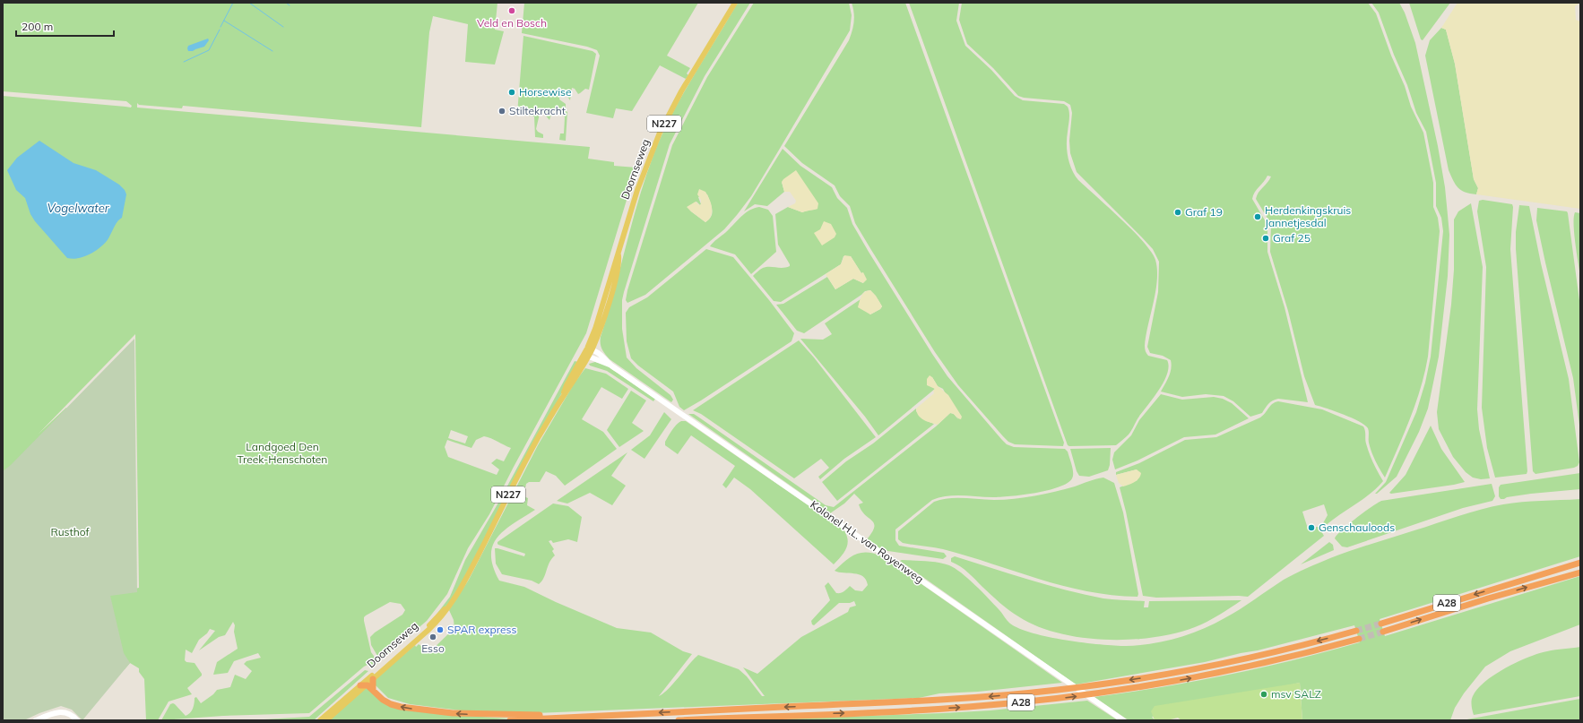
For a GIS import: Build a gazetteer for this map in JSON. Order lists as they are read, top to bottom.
{
  "streets": {
    "highway": ["A28"],
    "main road": ["N227", "Doornseweg"],
    "street": ["Kolonel H.L. van Royenweg"]
  },
  "crossings": [
    ["Doornseweg", "Kolonel H.L. van Royenweg"],
    ["Doornseweg", "A28"]
  ],
  "water": ["Vogelwater"],
  "parks": ["Landgoed Den Treek-Henschoten", "Rusthof"],
  "places": [
    "Veld en Bosch",
    "Horsewise",
    "Stiltekracht",
    "Graf 19",
    "Herdenkingskruis Jannetjesdal",
    "Graf 25",
    "Genschauloods",
    "SPAR express",
    "Esso",
    "msv SALZ"
  ],
  "scale_bar": "200 m"
}
